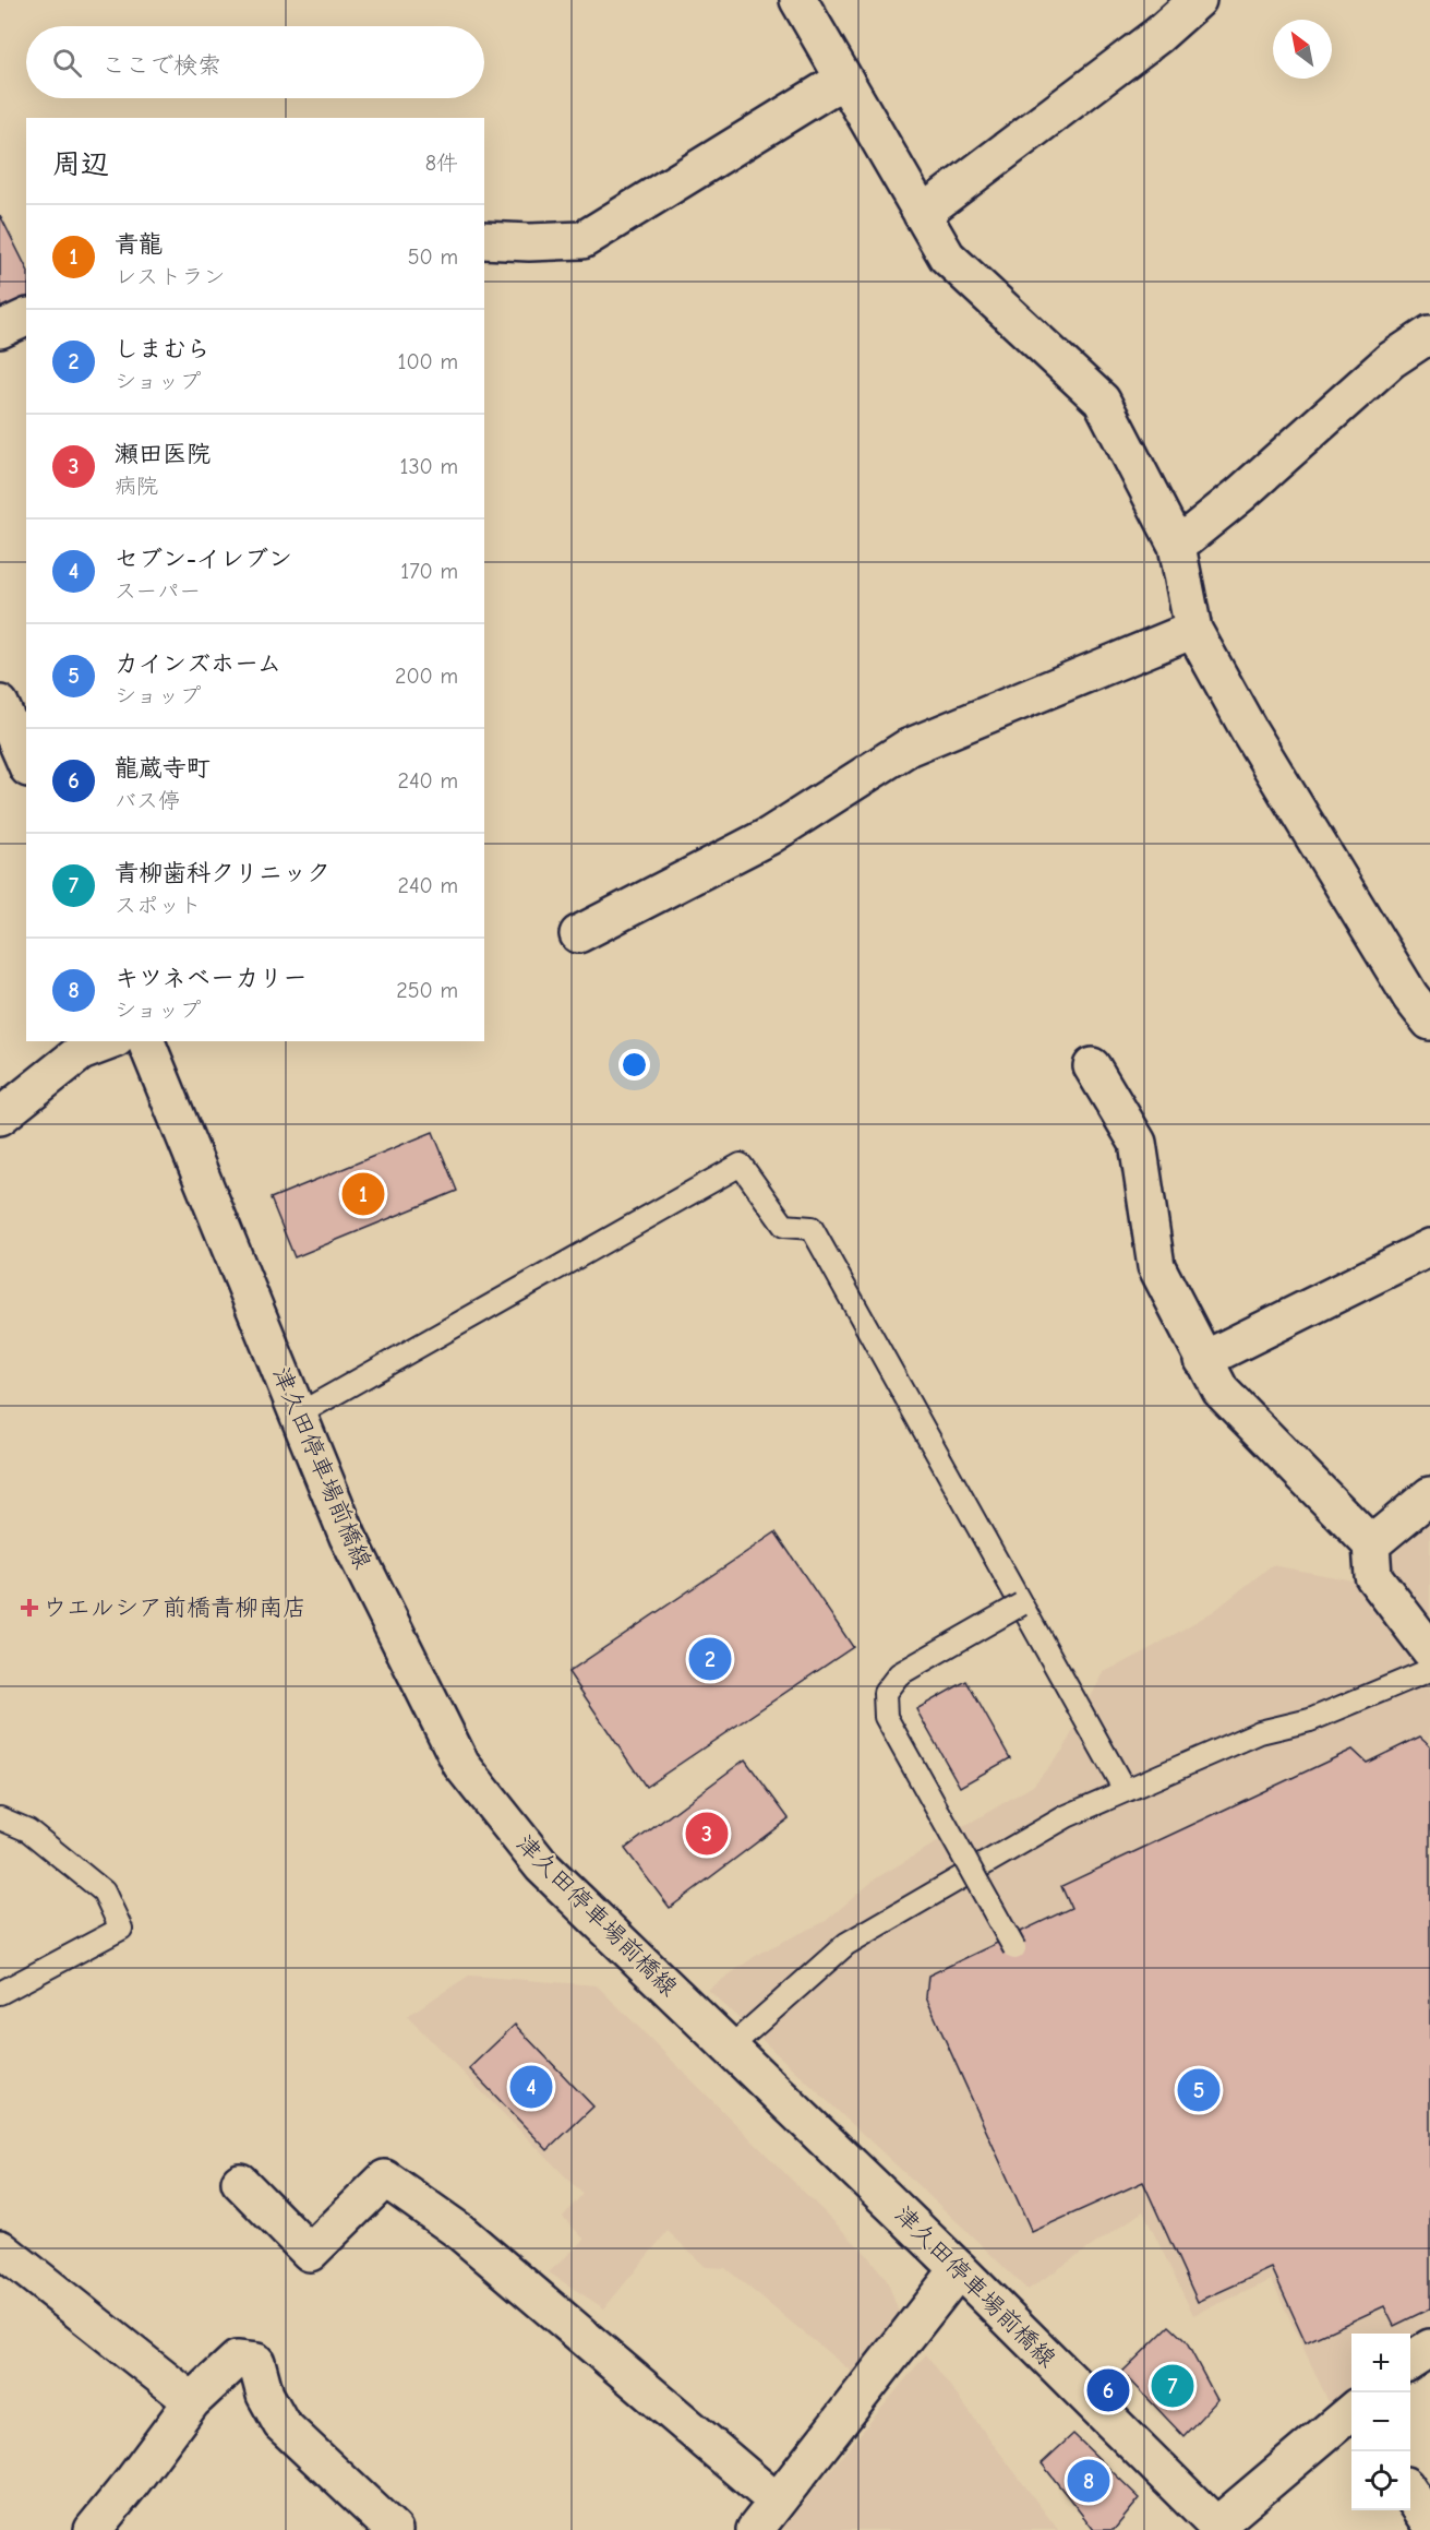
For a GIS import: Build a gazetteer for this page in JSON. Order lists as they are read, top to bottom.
{
  "streets": {
    "street": ["津久田停車場前橋線"]
  },
  "places": {
    "health": ["ウエルシア前橋青柳南店"]
  },
  "north": "top left",
  "page": {
    "search": "ここで検索",
    "heading": ["周辺", "8件"],
    "list": [
      {
        "mark": "1",
        "name": "青龍",
        "note": "レストラン",
        "value": "50 m"
      },
      {
        "mark": "2",
        "name": "しまむら",
        "note": "ショップ",
        "value": "100 m"
      },
      {
        "mark": "3",
        "name": "瀬田医院",
        "note": "病院",
        "value": "130 m"
      },
      {
        "mark": "4",
        "name": "セブン-イレブン",
        "note": "スーパー",
        "value": "170 m"
      },
      {
        "mark": "5",
        "name": "カインズホーム",
        "note": "ショップ",
        "value": "200 m"
      },
      {
        "mark": "6",
        "name": "龍蔵寺町",
        "note": "バス停",
        "value": "240 m"
      },
      {
        "mark": "7",
        "name": "青柳歯科クリニック",
        "note": "スポット",
        "value": "240 m"
      },
      {
        "mark": "8",
        "name": "キツネベーカリー",
        "note": "ショップ",
        "value": "250 m"
      }
    ],
    "pins": [
      "1",
      "2",
      "3",
      "4",
      "5",
      "7",
      "6",
      "8"
    ],
    "map_buttons": ["+", "−"]
  }
}
